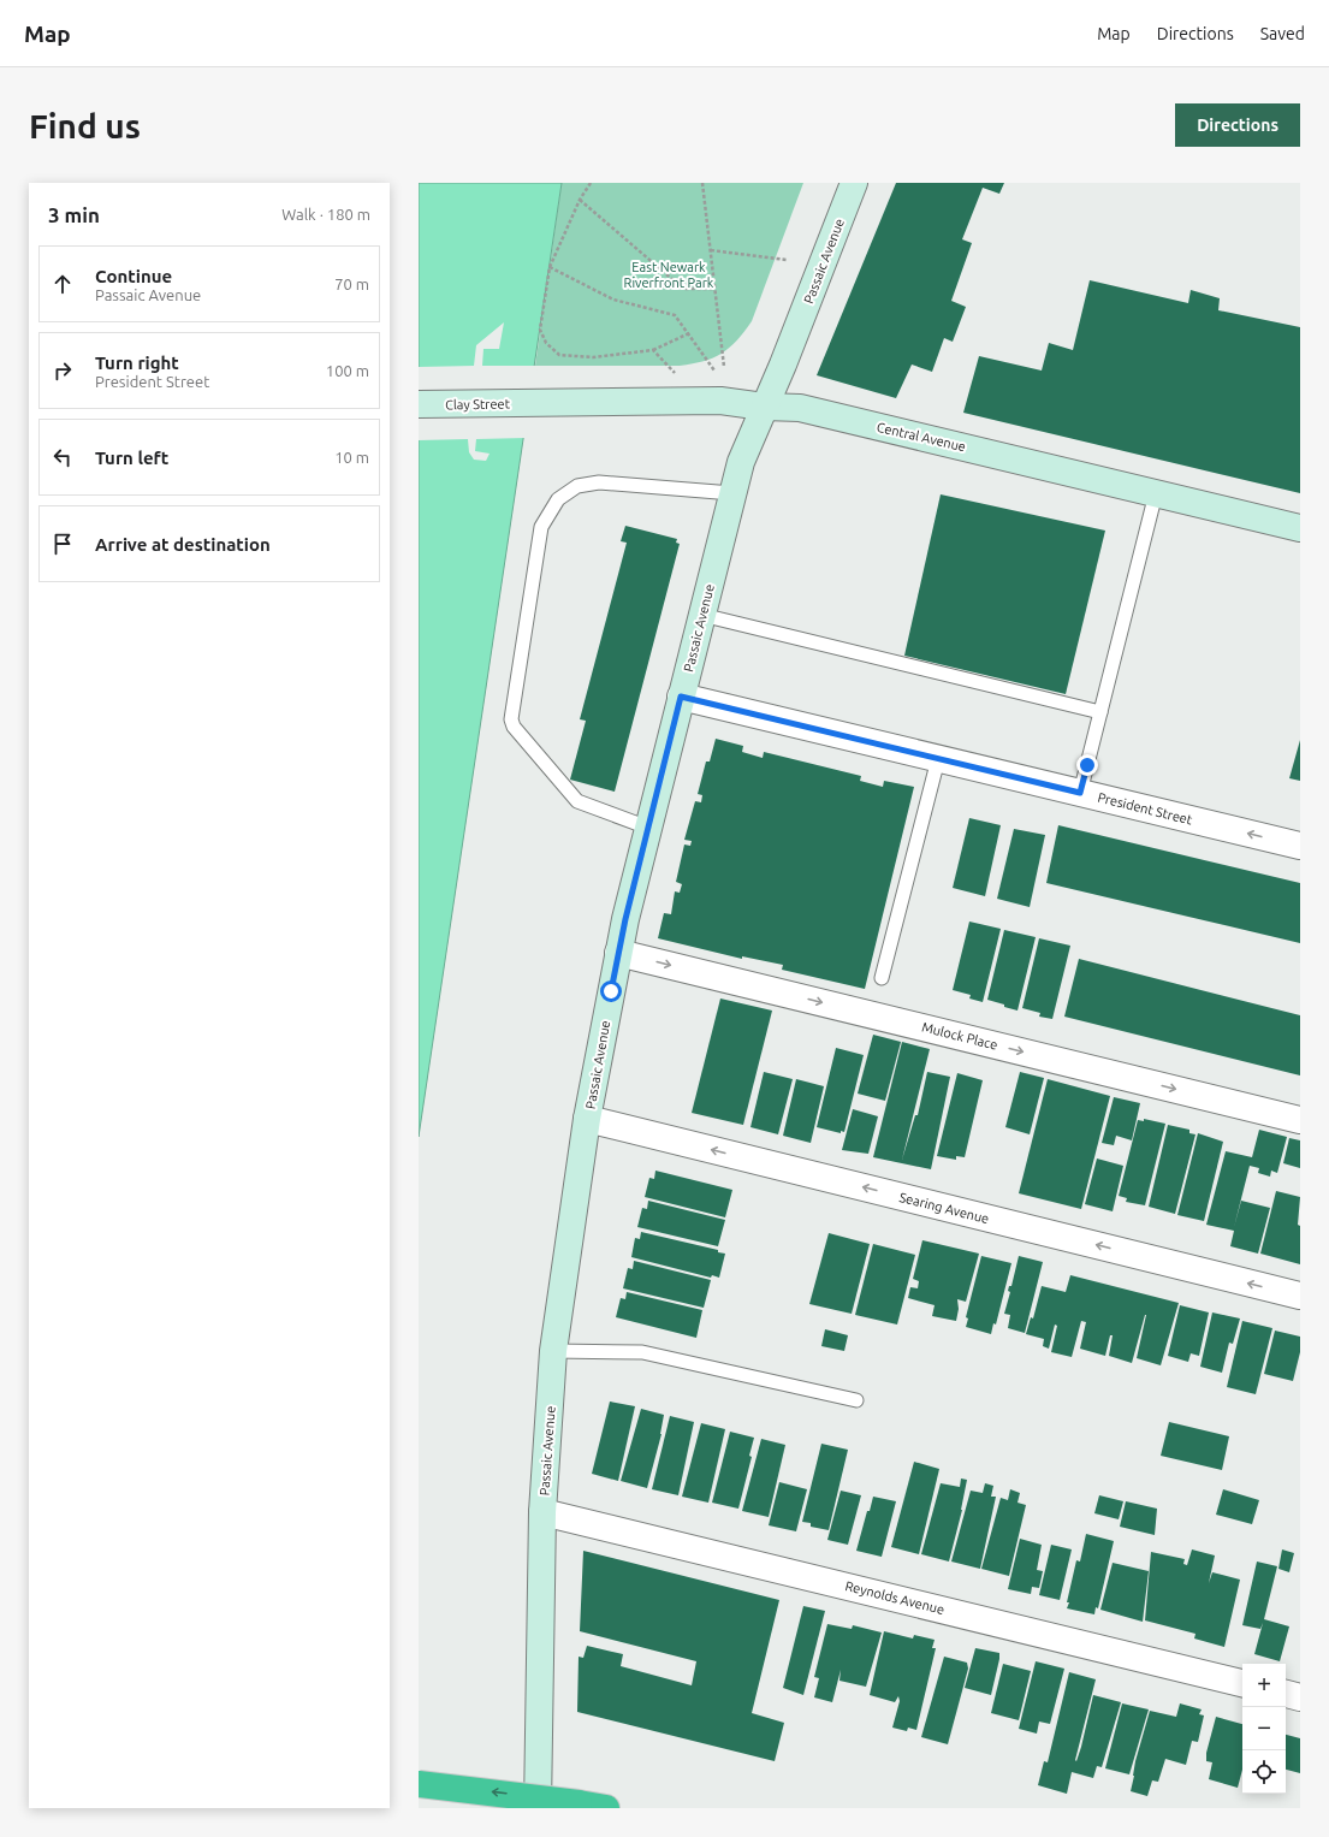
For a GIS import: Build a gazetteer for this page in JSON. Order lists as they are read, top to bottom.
{
  "streets": {
    "main road": ["Passaic Avenue", "Clay Street", "Central Avenue"],
    "street": [
      "President Street",
      "Mulock Place",
      "Searing Avenue",
      "Reynolds Avenue"
    ]
  },
  "crossings": [
    ["Passaic Avenue", "Central Avenue"],
    ["Passaic Avenue", "President Street"],
    ["Passaic Avenue", "Mulock Place"],
    ["Passaic Avenue", "Searing Avenue"],
    ["Passaic Avenue", "Reynolds Avenue"],
    ["Clay Street", "Central Avenue"]
  ],
  "one_way": ["President Street", "Mulock Place", "Searing Avenue"],
  "parks": ["East Newark Riverfront Park"],
  "page": {
    "header": "Map",
    "nav": ["Map", "Directions", "Saved"],
    "buttons": "Directions",
    "title": "Find us",
    "heading": ["3 min", "Walk · 180 m"],
    "list": [
      ["Continue", "Passaic Avenue", "70 m"],
      ["Turn right", "President Street", "100 m"],
      ["Turn left", "10 m"],
      "Arrive at destination"
    ],
    "map_buttons": ["+", "−"]
  }
}
